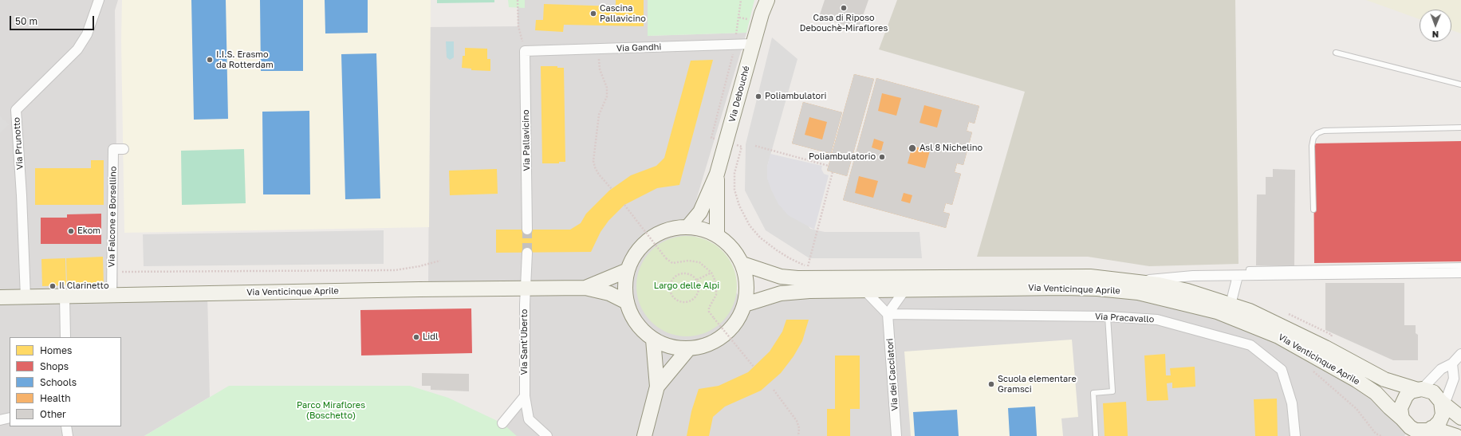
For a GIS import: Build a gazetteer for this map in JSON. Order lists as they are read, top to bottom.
{
  "streets": {
    "main road": ["Via Debouché", "Via Venticinque Aprile"],
    "street": [
      "Via Gandhi",
      "Via Pallavicino",
      "Via Prunotto",
      "Via Falcone e Borsellino",
      "Via Pracavallo",
      "Via Sant'Uberto",
      "Via dei Cacciatori"
    ]
  },
  "crossings": [
    ["Via Gandhi", "Via Debouché"],
    ["Via Gandhi", "Via Pallavicino"],
    ["Via Prunotto", "Via Venticinque Aprile"],
    ["Via Falcone e Borsellino", "Via Venticinque Aprile"],
    ["Via Venticinque Aprile", "Via Sant'Uberto"],
    ["Via Pracavallo", "Via dei Cacciatori"]
  ],
  "parks": ["Largo delle Alpi", "Parco Miraflores (Boschetto)"],
  "places": [
    "Casa di Riposo Debouchè-Miraflores",
    "Cascina Pallavicino",
    "I.I.S. Erasmo da Rotterdam",
    "Poliambulatori",
    "Asl 8 Nichelino",
    "Poliambulatorio",
    "Ekom",
    "Il Clarinetto",
    "Lidl",
    "Scuola elementare Gramsci"
  ],
  "legend": [
    "Homes",
    "Shops",
    "Schools",
    "Health",
    "Other"
  ],
  "scale_bar": "50 m",
  "north": "bottom"
}
